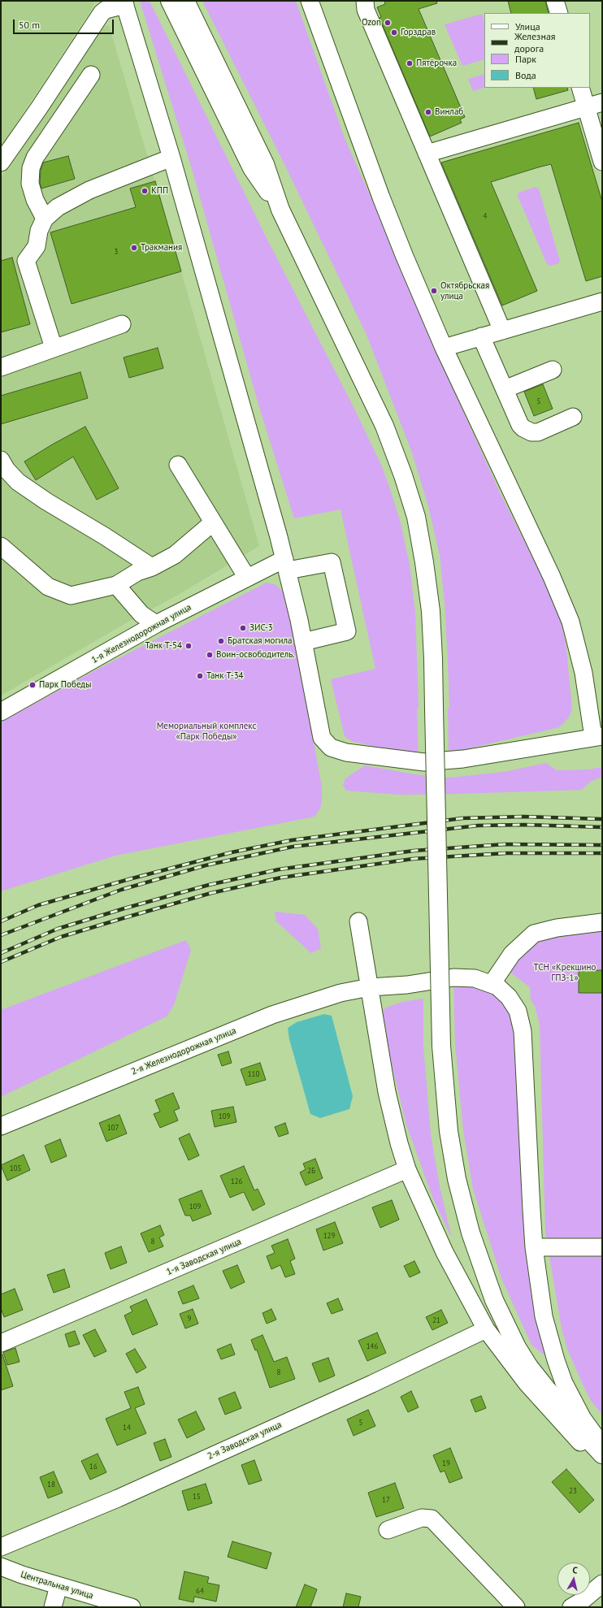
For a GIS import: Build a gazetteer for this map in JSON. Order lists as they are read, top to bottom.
{
  "streets": {
    "street": [
      "1-я Железнодорожная улица",
      "2-я Железнодорожная улица",
      "1-я Заводская улица",
      "2-я Заводская улица",
      "Центральная улица"
    ]
  },
  "parks": ["Мемориальный комплекс «Парк Победы»", "ТСН «Крекшино ГПЗ-1»"],
  "places": [
    "Ozon",
    "Горздрав",
    "Пятёрочка",
    "Винлаб",
    "КПП",
    "Тракмания",
    "Октябрьская улица",
    "ЗИС-3",
    "Братская могила",
    "Танк Т-54",
    "Воин-освободитель.",
    "Танк Т-34",
    "Парк Победы"
  ],
  "house_numbers": [
    "4",
    "3",
    "5",
    "110",
    "109",
    "107",
    "105",
    "2Б",
    "126",
    "109",
    "129",
    "8",
    "9",
    "21",
    "146",
    "8",
    "5",
    "14",
    "19",
    "16",
    "18",
    "23",
    "15",
    "17",
    "64"
  ],
  "legend": [
    "Улица",
    "Железная дорога",
    "Парк",
    "Вода"
  ],
  "scale_bar": "50 m",
  "north": "top"
}
